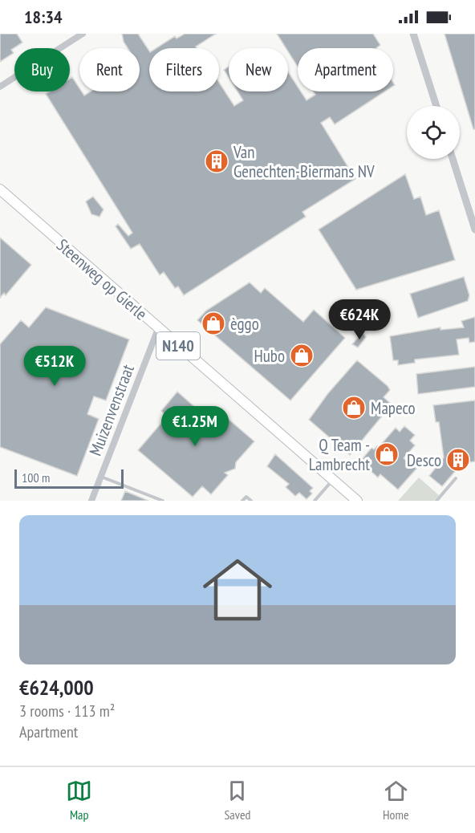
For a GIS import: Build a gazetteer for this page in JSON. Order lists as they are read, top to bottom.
{
  "streets": {
    "main road": ["Steenweg op Gierle", "N140"],
    "street": ["Muizenvenstraat"]
  },
  "crossings": [
    ["Steenweg op Gierle", "Muizenvenstraat"]
  ],
  "places": {
    "building": ["Van Genechten-Biermans NV", "Desco"],
    "shop": [
      "èggo",
      "Hubo",
      "Mapeco",
      "Q Team - Lambrecht"
    ]
  },
  "scale_bar": "100 m",
  "page": {
    "status": "18:34",
    "chip": [
      "Buy",
      "Rent",
      "Filters",
      "New",
      "Apartment"
    ],
    "price": ["€624K", "€512K", "€1.25M"],
    "scale": "100 m",
    "list": [
      {
        "name": "€624,000",
        "note": "3 rooms · 113 m² · Apartment"
      }
    ],
    "tabs": ["Map", "Saved", "Home"]
  }
}
